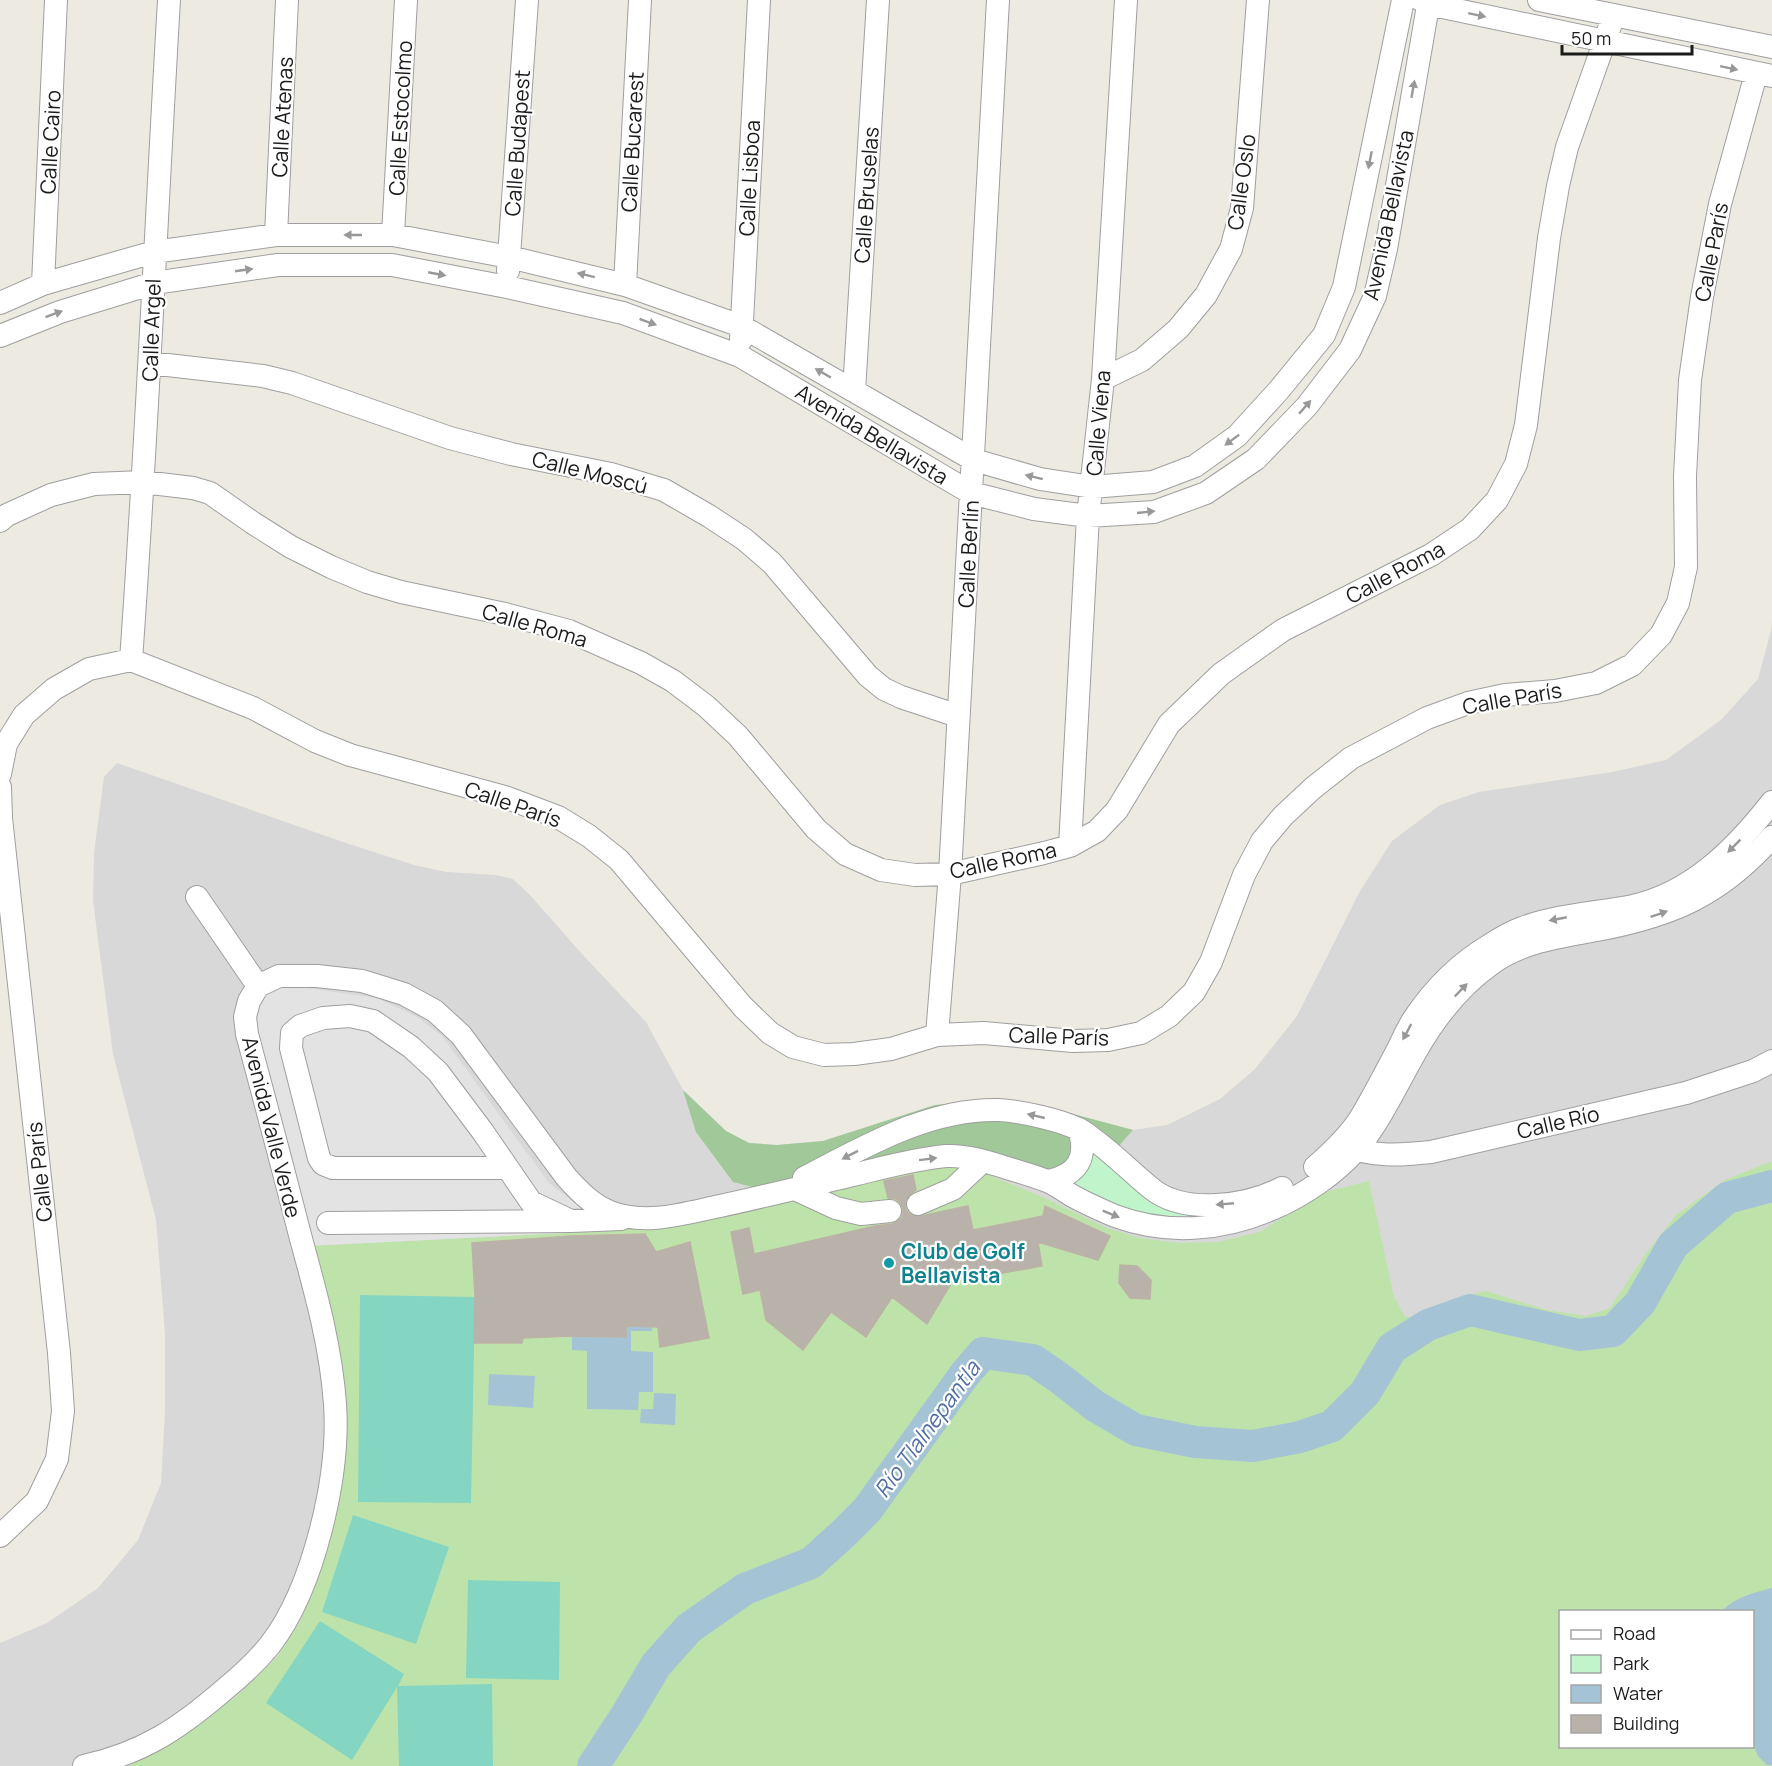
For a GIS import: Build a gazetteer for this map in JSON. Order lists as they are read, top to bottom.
{
  "streets": {
    "street": [
      "Calle Atenas",
      "Calle Estocolmo",
      "Calle Cairo",
      "Calle Bucarest",
      "Calle Budapest",
      "Calle Lisboa",
      "Calle Oslo",
      "Calle Bruselas",
      "Avenida Bellavista",
      "Calle París",
      "Calle Argel",
      "Calle Viena",
      "Calle Moscú",
      "Calle Berlín",
      "Calle Roma",
      "Calle Río",
      "Avenida Valle Verde"
    ]
  },
  "crossings": [
    ["Calle Atenas", "Avenida Bellavista"],
    ["Calle Estocolmo", "Avenida Bellavista"],
    ["Calle Cairo", "Avenida Bellavista"],
    ["Calle Bucarest", "Avenida Bellavista"],
    ["Calle Budapest", "Avenida Bellavista"],
    ["Calle Lisboa", "Avenida Bellavista"],
    ["Calle Oslo", "Calle Viena"],
    ["Calle Bruselas", "Avenida Bellavista"],
    ["Avenida Bellavista", "Calle París"],
    ["Avenida Bellavista", "Calle Argel"],
    ["Avenida Bellavista", "Calle Viena"],
    ["Avenida Bellavista", "Calle Berlín"],
    ["Avenida Bellavista", "Calle Roma"],
    ["Calle París", "Calle Argel"],
    ["Calle París", "Calle Berlín"],
    ["Calle Argel", "Calle Moscú"],
    ["Calle Argel", "Calle Roma"],
    ["Calle Viena", "Calle Roma"],
    ["Calle Moscú", "Calle Berlín"],
    ["Calle Berlín", "Calle Roma"]
  ],
  "water": ["Río Tlalnepantla"],
  "places": ["Club de Golf Bellavista"],
  "legend": [
    "Road",
    "Park",
    "Water",
    "Building"
  ],
  "scale_bar": "50 m"
}
